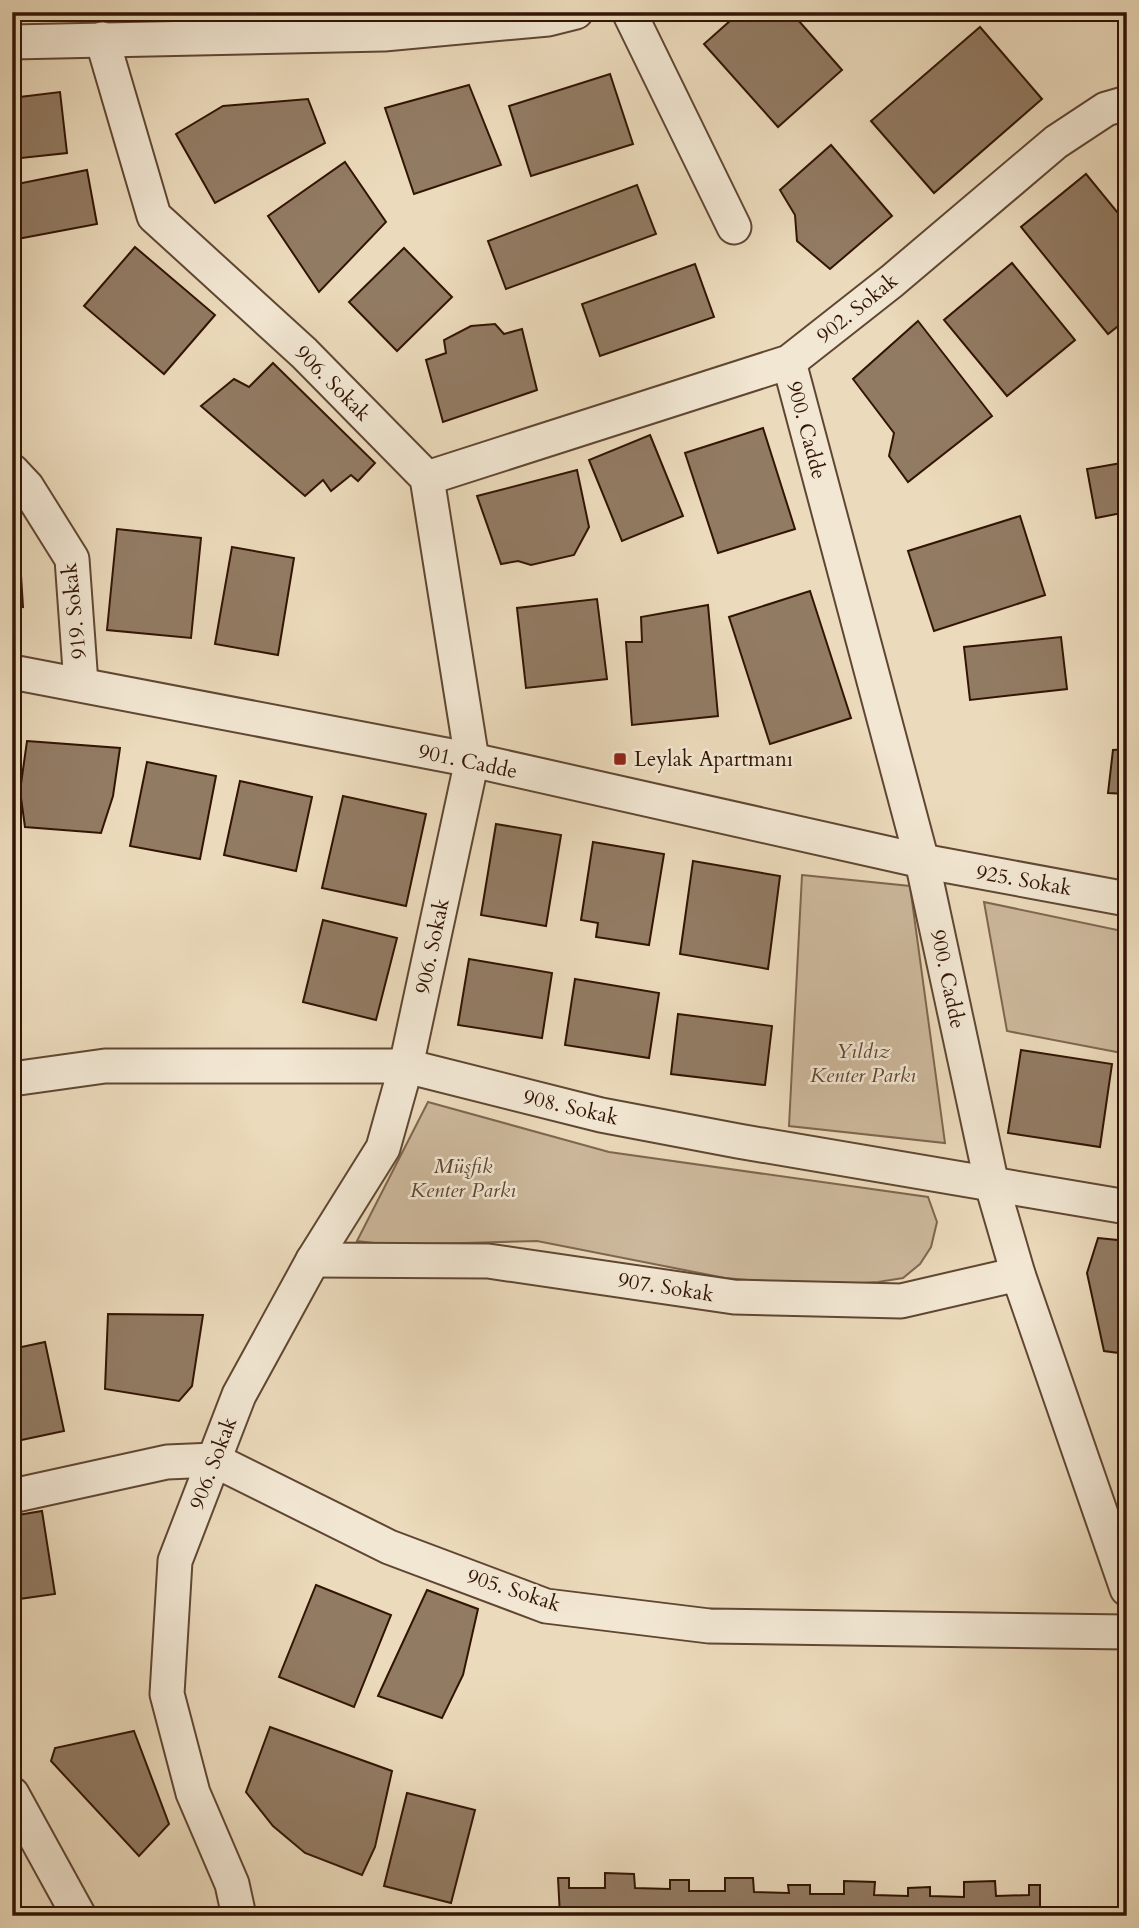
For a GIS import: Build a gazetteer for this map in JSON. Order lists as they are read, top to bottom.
{
  "streets": {
    "street": [
      "902. Sokak",
      "906. Sokak",
      "900. Cadde",
      "919. Sokak",
      "901. Cadde",
      "925. Sokak",
      "908. Sokak",
      "907. Sokak",
      "905. Sokak"
    ]
  },
  "crossings": [
    ["902. Sokak", "906. Sokak"],
    ["902. Sokak", "900. Cadde"],
    ["906. Sokak", "901. Cadde"],
    ["906. Sokak", "908. Sokak"],
    ["906. Sokak", "907. Sokak"],
    ["906. Sokak", "905. Sokak"],
    ["900. Cadde", "901. Cadde"],
    ["900. Cadde", "925. Sokak"],
    ["900. Cadde", "908. Sokak"],
    ["900. Cadde", "907. Sokak"],
    ["919. Sokak", "901. Cadde"],
    ["901. Cadde", "925. Sokak"]
  ],
  "parks": ["Yıldız Kenter Parkı", "Müşfik Kenter Parkı"],
  "places": {
    "transit": ["Leylak Apartmanı"]
  }
}
